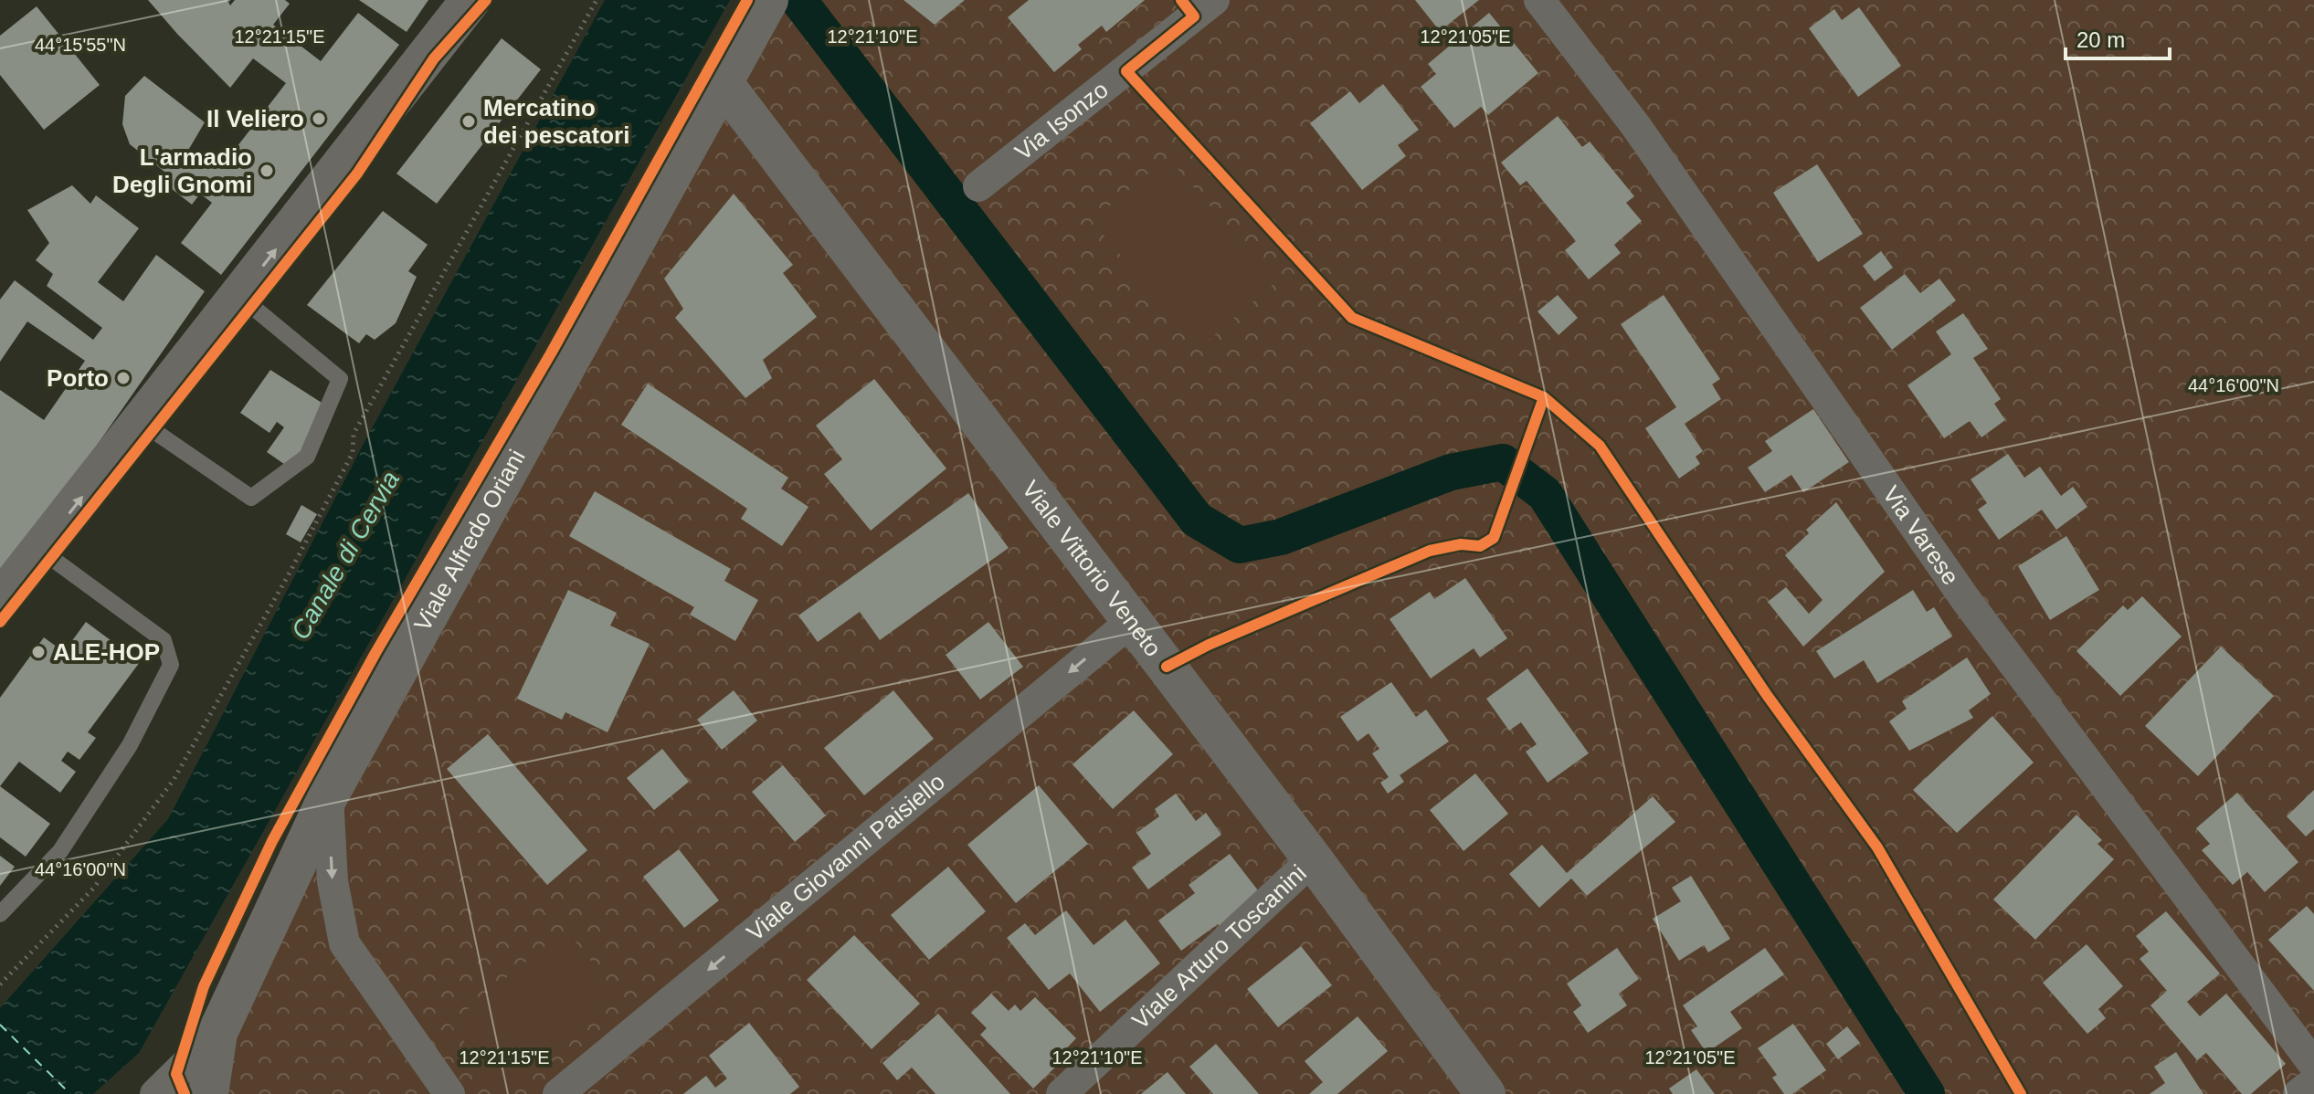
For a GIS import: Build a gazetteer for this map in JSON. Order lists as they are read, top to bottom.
{
  "streets": {
    "street": [
      "Via Isonzo",
      "Via Varese",
      "Viale Alfredo Oriani",
      "Viale Vittorio Veneto",
      "Viale Giovanni Paisiello",
      "Viale Arturo Toscanini"
    ]
  },
  "crossings": [
    ["Viale Alfredo Oriani", "Viale Vittorio Veneto"],
    ["Viale Vittorio Veneto", "Viale Giovanni Paisiello"],
    ["Viale Vittorio Veneto", "Viale Arturo Toscanini"]
  ],
  "one_way": ["Viale Giovanni Paisiello"],
  "water": ["Canale di Cervia"],
  "places": [
    "Il Veliero",
    "Mercatino dei pescatori",
    "L'armadio Degli Gnomi",
    "Porto",
    "ALE-HOP"
  ],
  "scale_bar": "20 m",
  "coordinates": [
    "12°21'15\"E",
    "12°21'10\"E",
    "12°21'05\"E",
    "44°15'55\"N",
    "44°16'00\"N"
  ]
}
